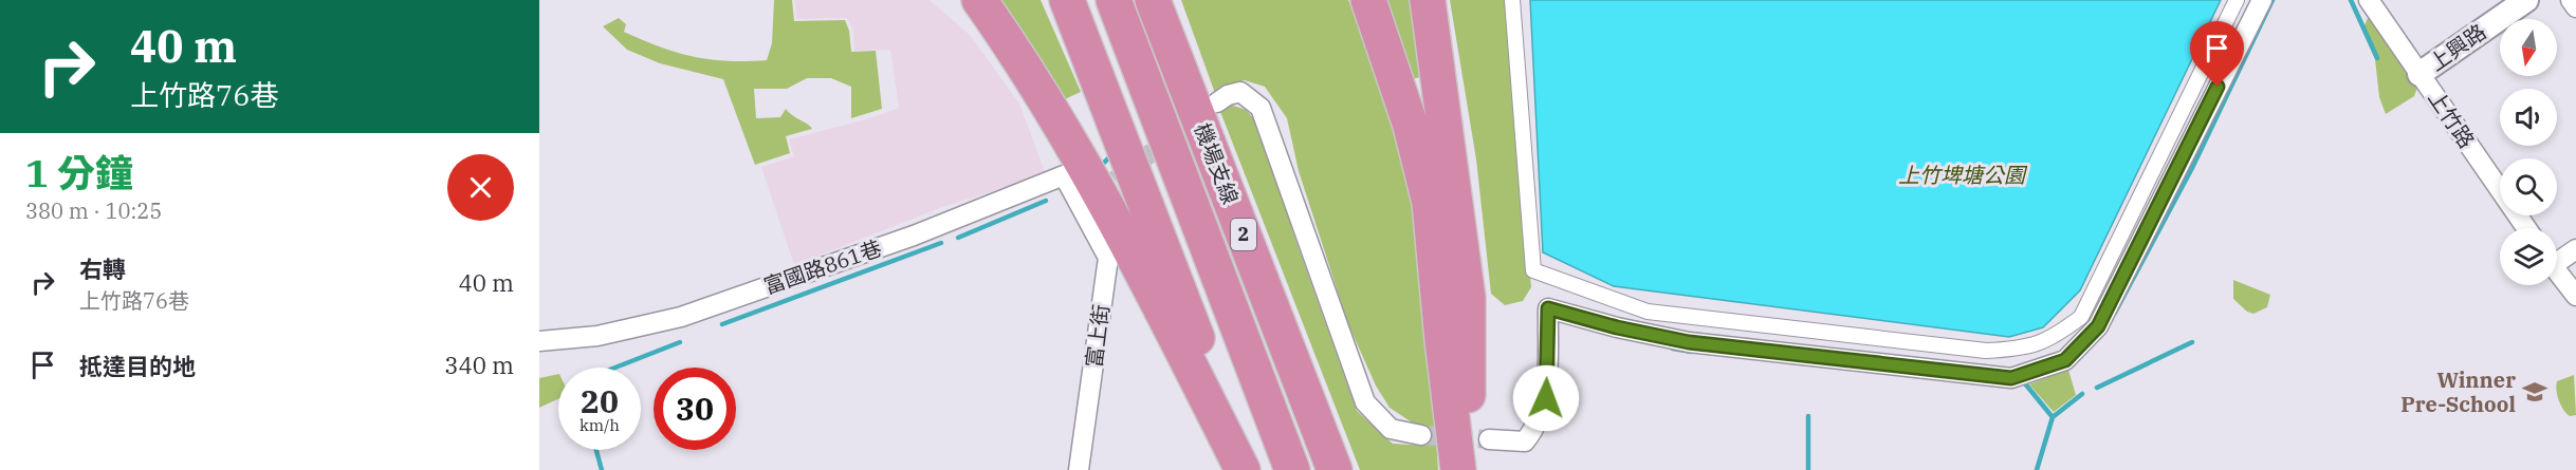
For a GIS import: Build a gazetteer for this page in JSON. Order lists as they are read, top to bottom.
{
  "streets": {
    "highway": ["機場支線", "2"],
    "street": [
      "上興路",
      "上竹路",
      "富國路861巷",
      "富上街"
    ]
  },
  "crossings": [
    ["上興路", "上竹路"],
    ["富國路861巷", "富上街"]
  ],
  "parks": ["上竹埤塘公園"],
  "places": {
    "school or university": ["Winner Pre-School"]
  },
  "north": "bottom",
  "page": {
    "turn": ["40 m", "上竹路76巷"],
    "heading": ["1 分鐘", "380 m · 10:25"],
    "list": [
      {
        "name": "右轉",
        "note": "上竹路76巷",
        "value": "40 m"
      },
      {
        "name": "抵達目的地",
        "value": "340 m"
      }
    ],
    "speed": "20 km/h",
    "limit": "30"
  }
}
